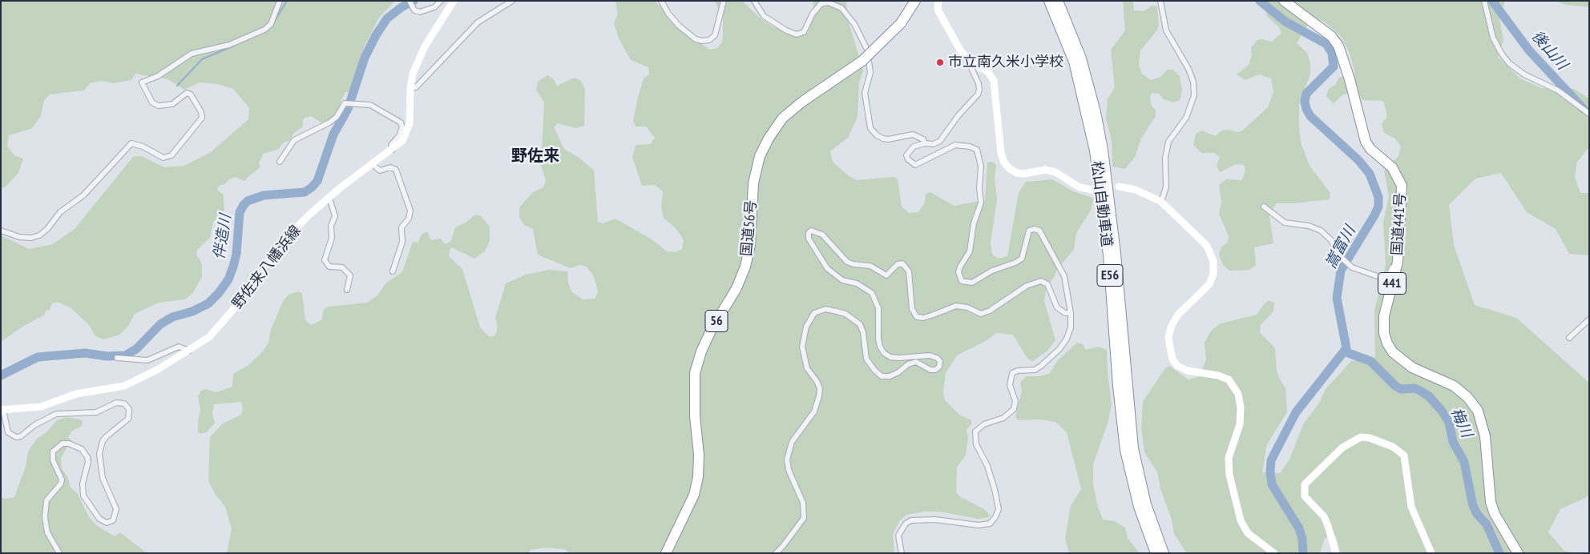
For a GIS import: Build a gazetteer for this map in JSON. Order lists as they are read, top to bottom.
{
  "streets": {
    "highway": [
      "松山自動車道",
      "国道441号",
      "国道56号",
      "E56",
      "441",
      "56"
    ],
    "street": ["野佐来八幡浜線"]
  },
  "districts": ["野佐来"],
  "water": [
    "後山川",
    "伴造川",
    "嵩富川",
    "梅川"
  ],
  "places": ["市立南久米小学校"]
}
